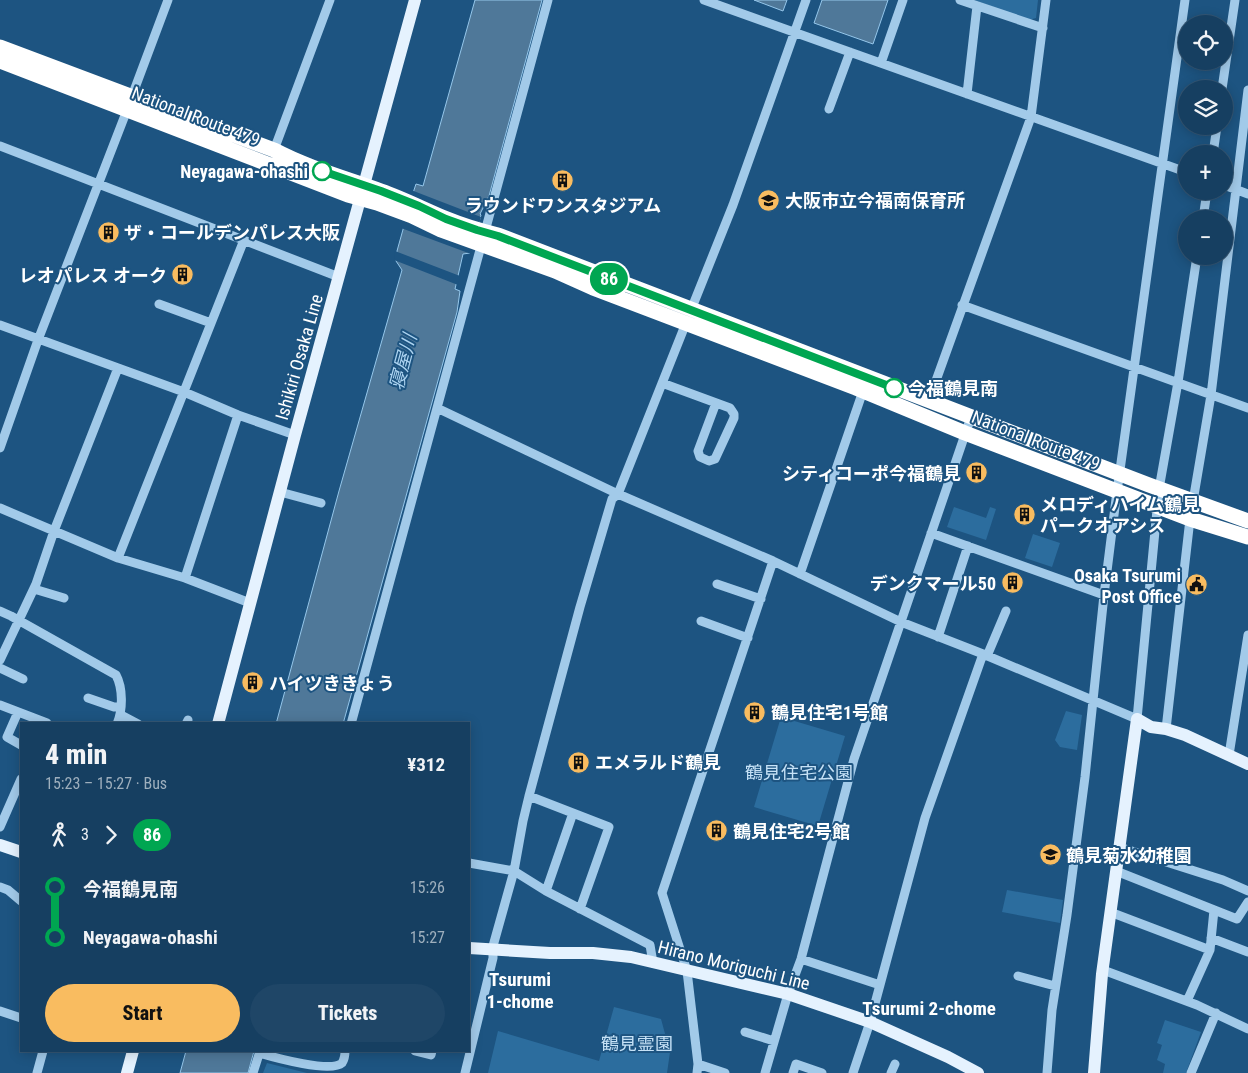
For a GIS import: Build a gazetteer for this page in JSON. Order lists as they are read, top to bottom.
{
  "streets": {
    "highway": ["National Route 479"],
    "main road": ["Ishikiri Osaka Line", "Hirano Moriguchi Line"]
  },
  "crossings": [
    ["National Route 479", "Ishikiri Osaka Line"]
  ],
  "districts": ["Tsurumi 1-chome", "Tsurumi 2-chome"],
  "water": ["寝屋川"],
  "parks": ["鶴見住宅公園", "鶴見霊園"],
  "places": {
    "other": ["Neyagawa-ohashi", "今福鶴見南"],
    "building": [
      "ラウンドワンスタジアム",
      "ザ・コールデンパレス大阪",
      "レオパレス オーク",
      "シティコーポ今福鶴見",
      "メロディハイム鶴見 パークオアシス",
      "デンクマール50",
      "ハイツききょう",
      "鶴見住宅1号館",
      "エメラルド鶴見",
      "鶴見住宅2号館"
    ],
    "school or university": ["大阪市立今福南保育所", "鶴見菊水幼稚園"],
    "public building": ["Osaka Tsurumi Post Office"]
  },
  "lines": ["bus line 86"],
  "page": {
    "on_map": "86",
    "map_buttons": ["+", "−"],
    "heading": ["4 min", "15:23 – 15:27 · Bus", "¥312"],
    "legs": ["3", "86"],
    "list": [
      {
        "name": "今福鶴見南",
        "value": "15:26"
      },
      {
        "name": "Neyagawa-ohashi",
        "value": "15:27"
      }
    ],
    "buttons": ["Start", "Tickets"]
  }
}
